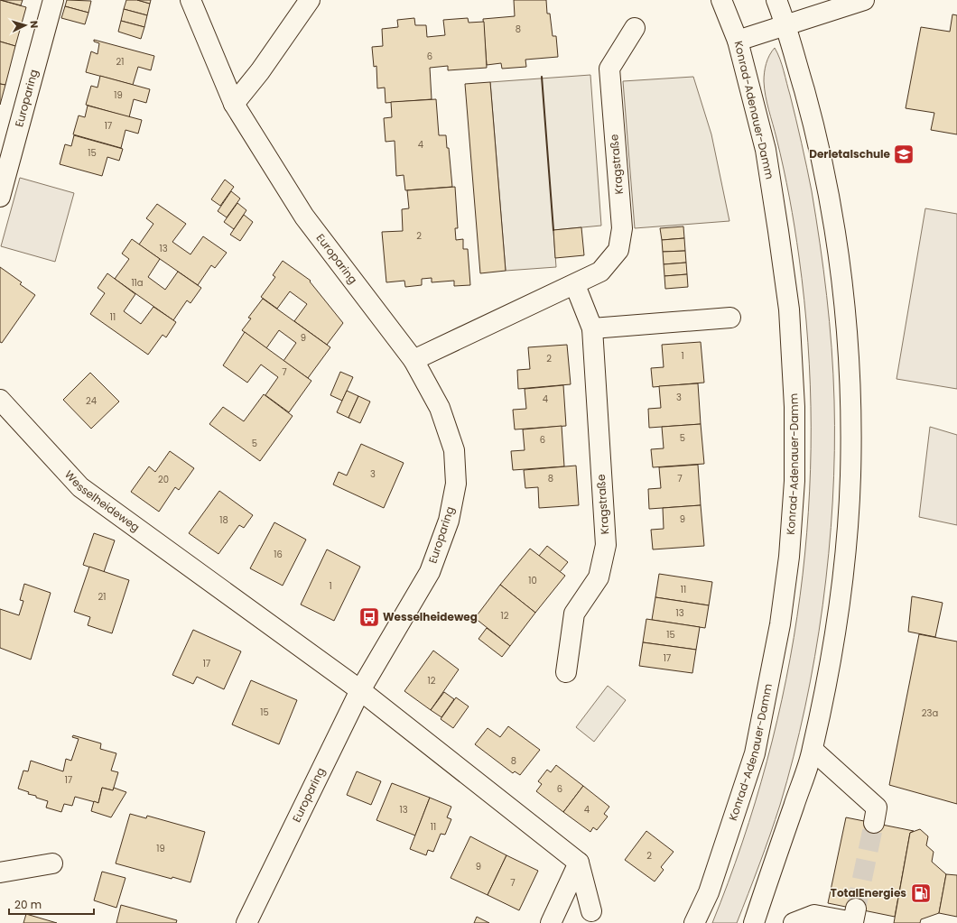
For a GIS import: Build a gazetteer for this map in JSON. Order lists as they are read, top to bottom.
{
  "streets": {
    "street": [
      "Europaring",
      "Konrad-Adenauer-Damm",
      "Kragstraße",
      "Wesselheideweg"
    ]
  },
  "crossings": [
    ["Europaring", "Kragstraße"],
    ["Europaring", "Wesselheideweg"]
  ],
  "places": {
    "school or university": ["Derletalschule"],
    "bus stop": ["Wesselheideweg"],
    "fuel station": ["TotalEnergies"]
  },
  "house_numbers": [
    "8",
    "6",
    "21",
    "19",
    "17",
    "4",
    "15",
    "2",
    "13",
    "11a",
    "11",
    "9",
    "1",
    "2",
    "7",
    "3",
    "4",
    "24",
    "5",
    "6",
    "5",
    "3",
    "8",
    "7",
    "20",
    "9",
    "18",
    "16",
    "10",
    "1",
    "11",
    "21",
    "13",
    "12",
    "15",
    "17",
    "17",
    "12",
    "15",
    "23a",
    "8",
    "17",
    "6",
    "13",
    "4",
    "11",
    "19",
    "2",
    "9",
    "7"
  ],
  "scale_bar": "20 m",
  "north": "right"
}
